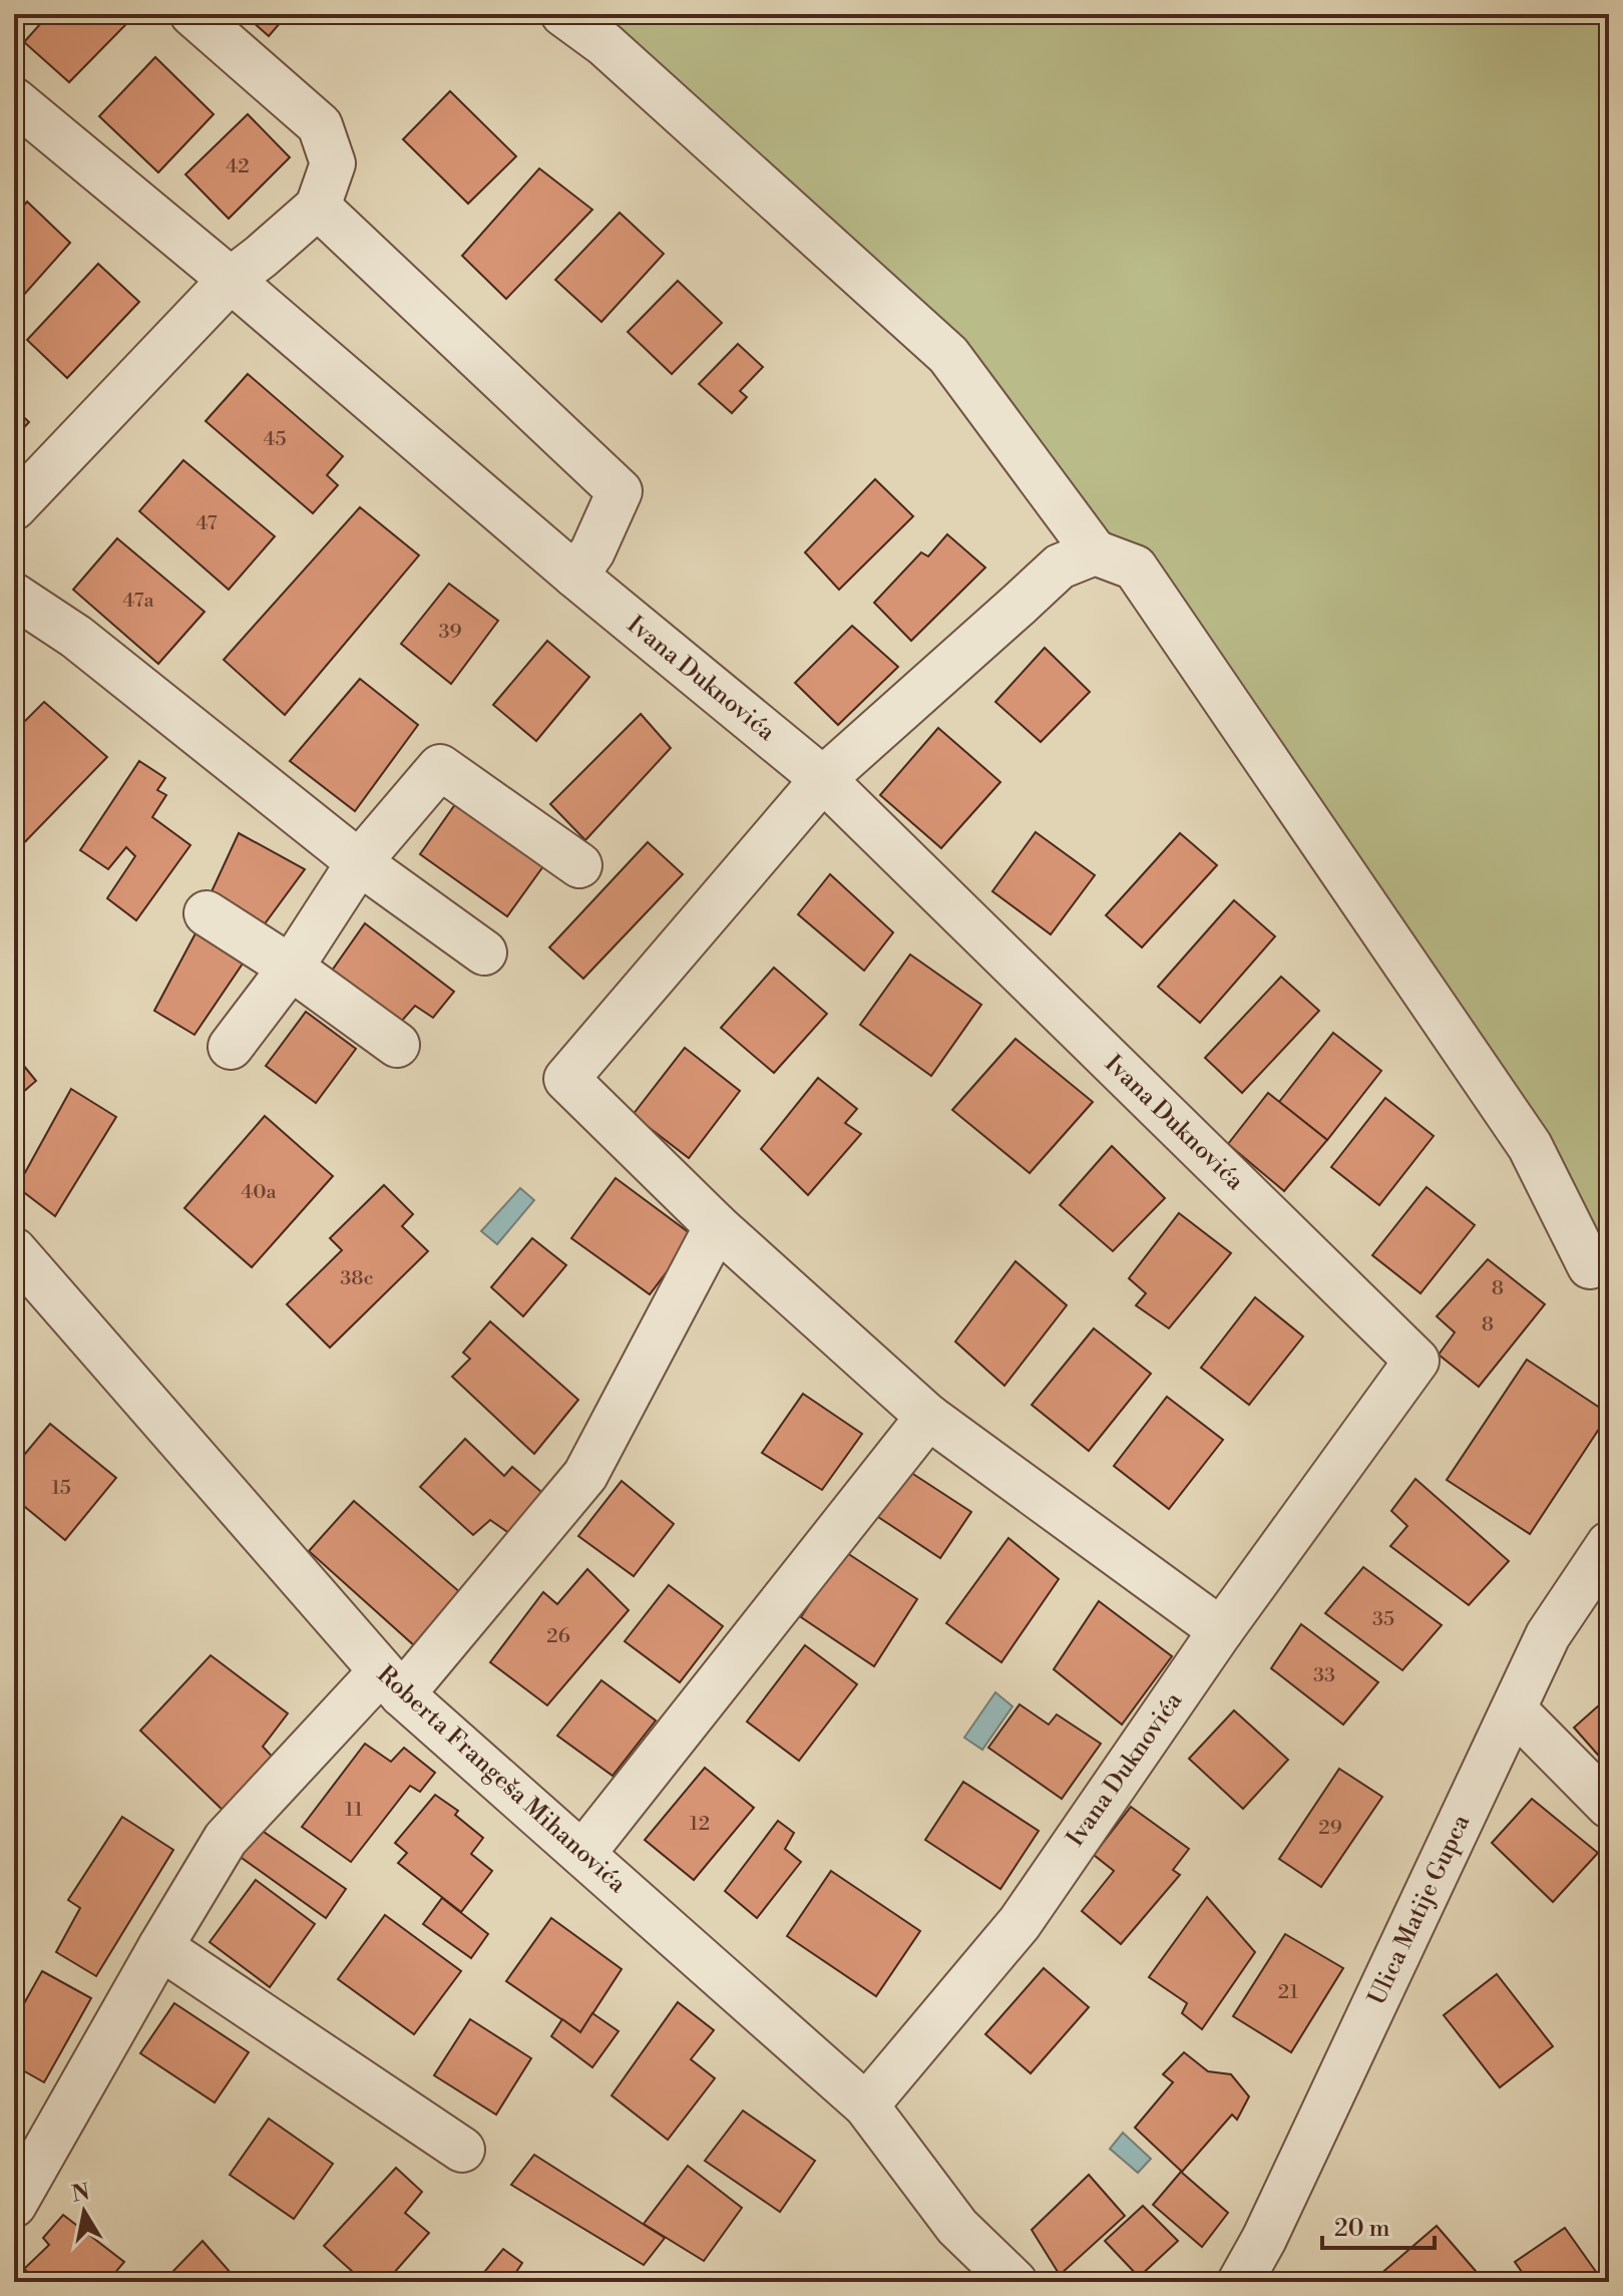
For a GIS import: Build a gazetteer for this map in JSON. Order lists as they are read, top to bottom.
{
  "streets": {
    "street": ["Ivana Duknovića", "Roberta Frangeša Mihanovića", "Ulica Matije Gupca"]
  },
  "crossings": [
    ["Ivana Duknovića", "Roberta Frangeša Mihanovića"]
  ],
  "house_numbers": [
    "42",
    "45",
    "47",
    "47a",
    "39",
    "40a",
    "38c",
    "8",
    "8",
    "15",
    "35",
    "26",
    "33",
    "11",
    "12",
    "29",
    "21"
  ],
  "scale_bar": "20 m",
  "north": "top"
}
